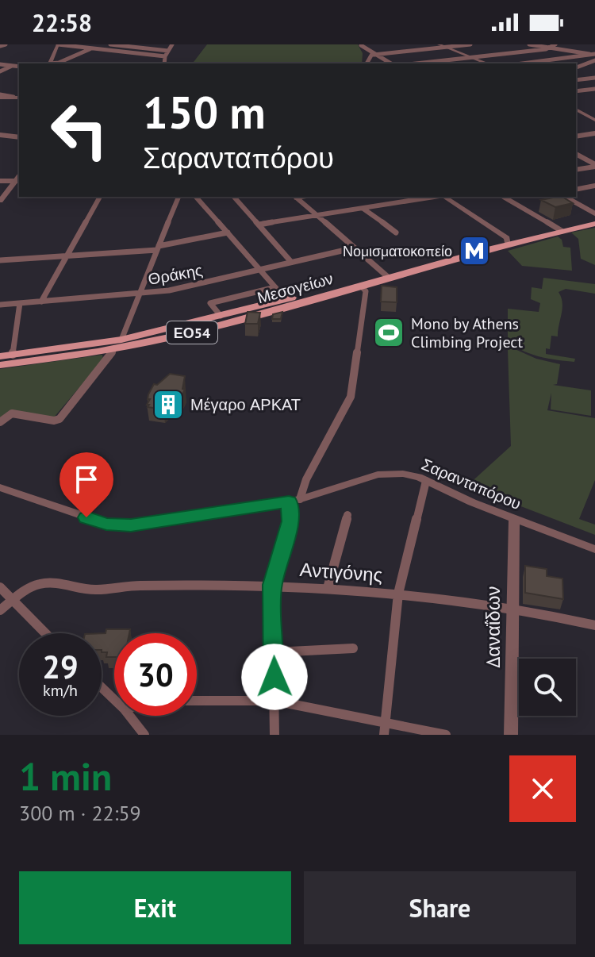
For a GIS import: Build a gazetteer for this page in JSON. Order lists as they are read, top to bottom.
{
  "streets": {
    "main road": ["Μεσογείων", "ΕΟ54"],
    "street": [
      "Θράκης",
      "Σαρανταπόρου",
      "Αντιγόνης",
      "Δαναΐδων"
    ]
  },
  "crossings": [
    ["Σαρανταπόρου", "Δαναΐδων"],
    ["Αντιγόνης", "Δαναΐδων"]
  ],
  "places": {
    "metro station": ["Νομισματοκοπείο"],
    "sports": ["Mono by Athens Climbing Project"],
    "building": ["Μέγαρο ΑΡΚΑΤ"]
  },
  "page": {
    "status": "22:58",
    "turn": ["150 m", "Σαρανταπόρου"],
    "speed": "29 km/h",
    "limit": "30",
    "heading": ["1 min", "300 m · 22:59"],
    "buttons": ["Exit", "Share"]
  }
}
